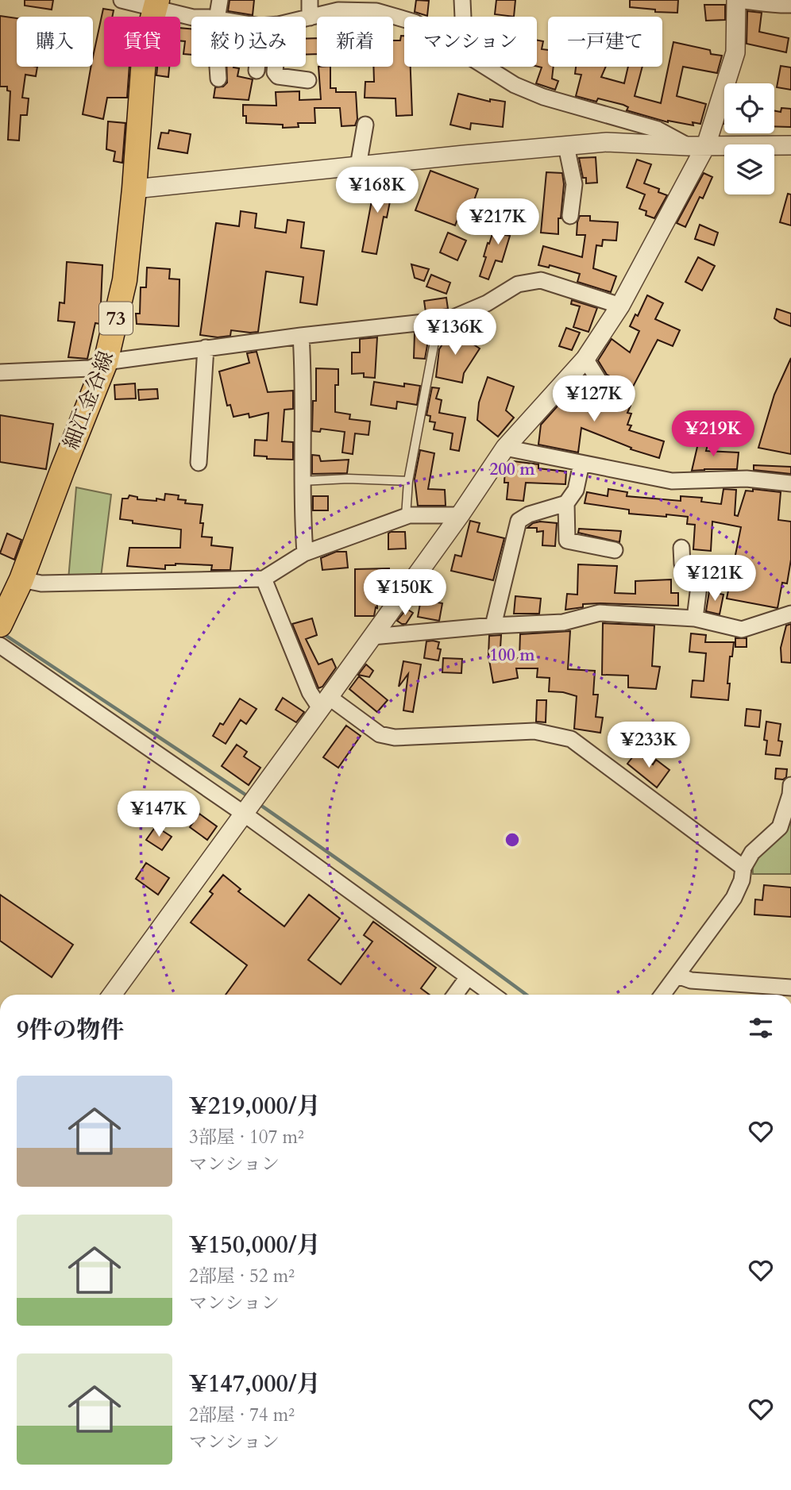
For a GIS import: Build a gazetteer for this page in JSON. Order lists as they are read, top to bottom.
{
  "streets": {
    "main road": ["73", "細江金谷線"]
  },
  "page": {
    "chip": [
      "購入",
      "賃貸",
      "絞り込み",
      "新着",
      "マンション",
      "一戸建て"
    ],
    "price": [
      "¥168K",
      "¥217K",
      "¥136K",
      "¥127K",
      "¥219K",
      "¥121K",
      "¥150K",
      "¥233K",
      "¥147K"
    ],
    "heading": "9件の物件",
    "list": [
      {
        "name": "¥219,000/月",
        "note": "3部屋 · 107 m² · マンション"
      },
      {
        "name": "¥150,000/月",
        "note": "2部屋 · 52 m² · マンション"
      },
      {
        "name": "¥147,000/月",
        "note": "2部屋 · 74 m² · マンション"
      }
    ]
  },
  "rings": ["200 m", "100 m"]
}
